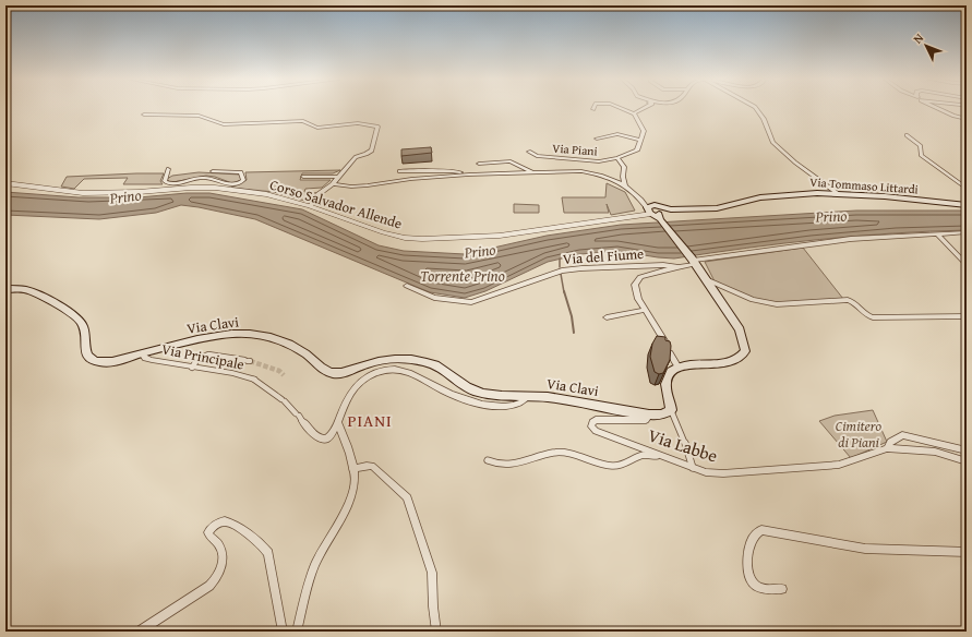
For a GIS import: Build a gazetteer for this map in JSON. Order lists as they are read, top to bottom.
{
  "streets": {
    "main road": ["Via Tommaso Littardi", "Via Clavi"],
    "street": [
      "Via Piani",
      "Corso Salvador Allende",
      "Via del Fiume",
      "Via Principale",
      "Via Labbe"
    ]
  },
  "crossings": [
    ["Via Clavi", "Via Principale"],
    ["Via Clavi", "Via Labbe"]
  ],
  "districts": ["PIANI"],
  "water": ["Prino", "Torrente Prino"],
  "parks": ["Cimitero di Piani"],
  "north": "top left"
}
